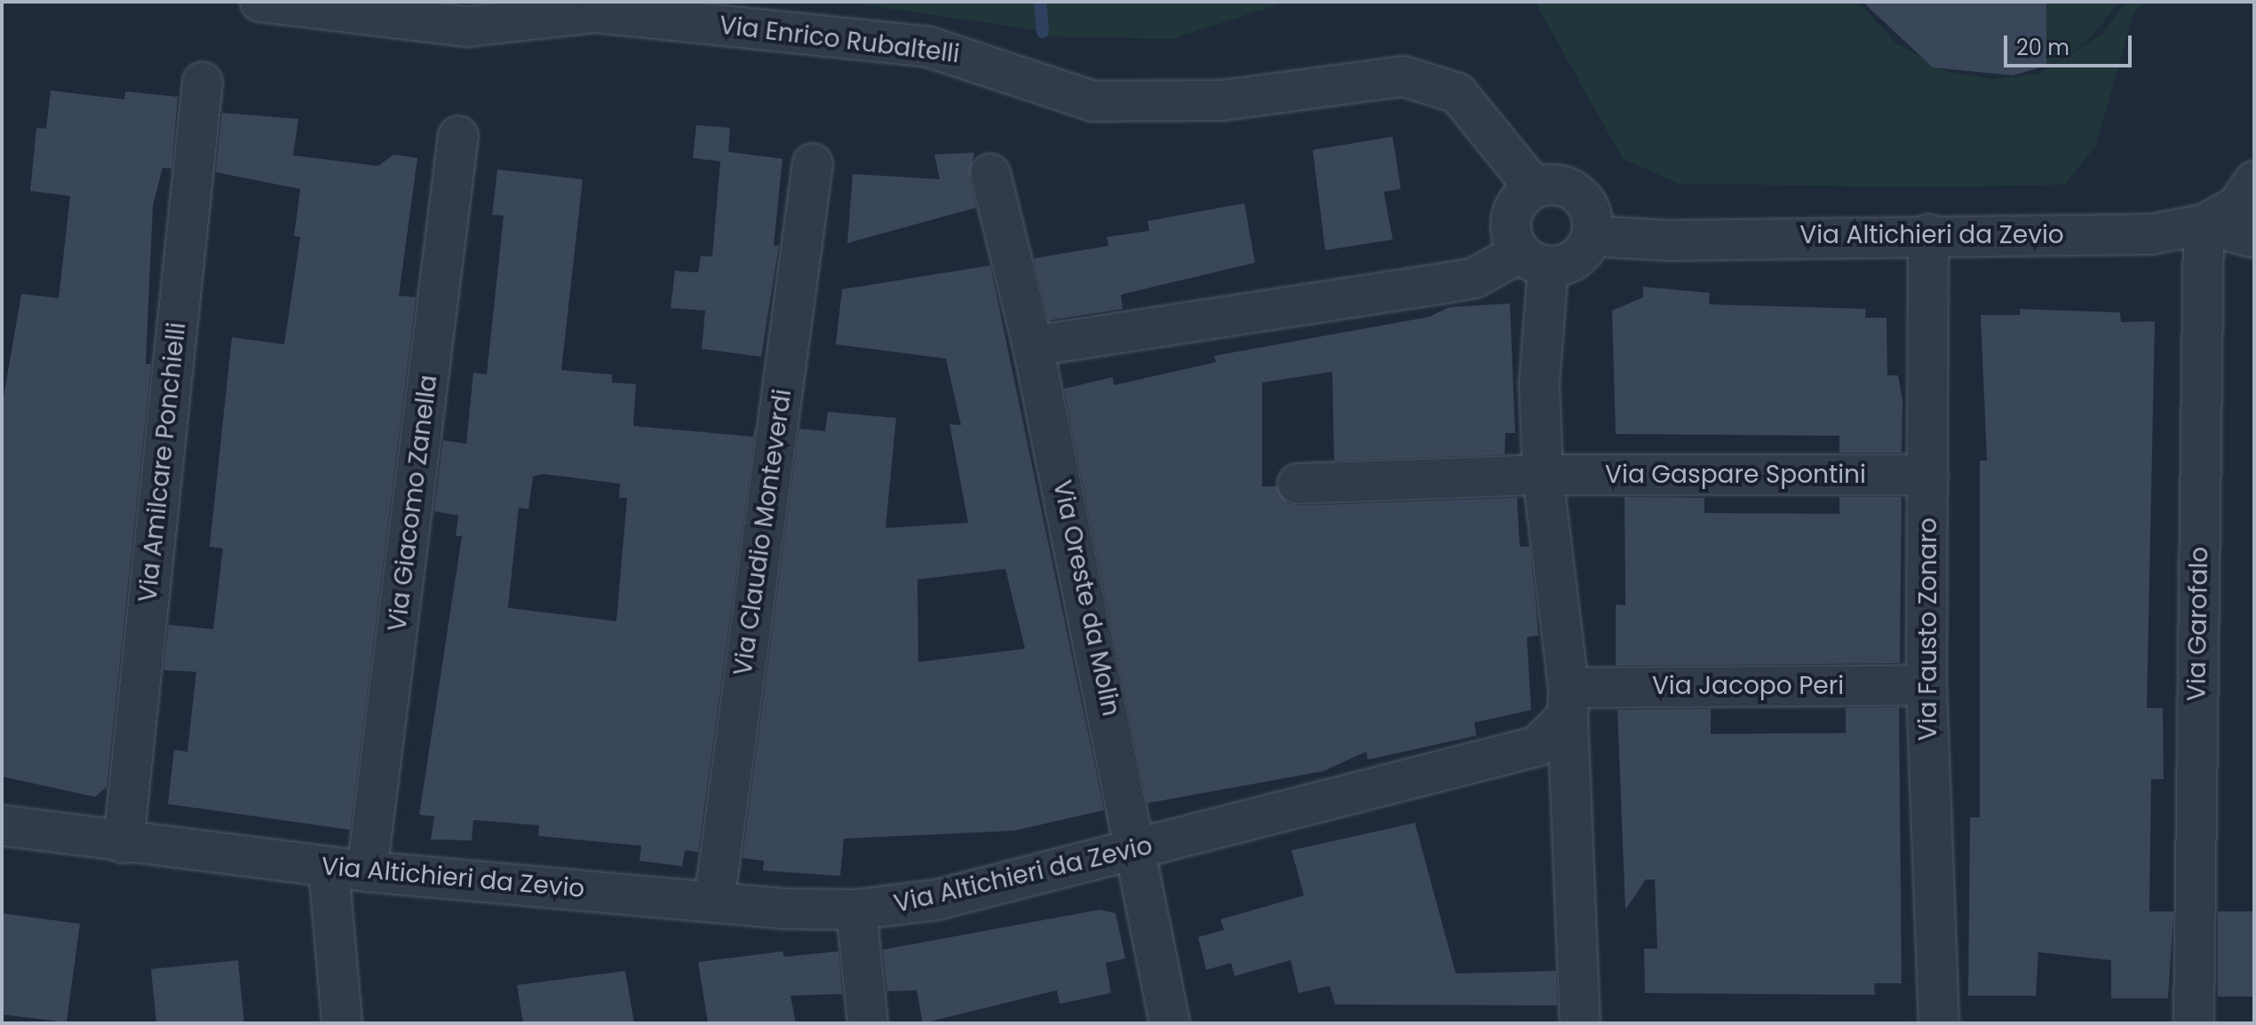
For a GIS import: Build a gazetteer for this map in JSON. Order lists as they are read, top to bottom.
{
  "streets": {
    "street": [
      "Via Enrico Rubaltelli",
      "Via Altichieri da Zevio",
      "Via Amilcare Ponchielli",
      "Via Gaspare Spontini",
      "Via Giacomo Zanella",
      "Via Claudio Monteverdi",
      "Via Oreste da Molin",
      "Via Garofalo",
      "Via Fausto Zonaro",
      "Via Jacopo Peri"
    ]
  },
  "crossings": [
    ["Via Enrico Rubaltelli", "Via Altichieri da Zevio"],
    ["Via Altichieri da Zevio", "Via Amilcare Ponchielli"],
    ["Via Altichieri da Zevio", "Via Giacomo Zanella"],
    ["Via Altichieri da Zevio", "Via Claudio Monteverdi"],
    ["Via Altichieri da Zevio", "Via Oreste da Molin"],
    ["Via Altichieri da Zevio", "Via Garofalo"],
    ["Via Altichieri da Zevio", "Via Fausto Zonaro"],
    ["Via Altichieri da Zevio", "Via Jacopo Peri"],
    ["Via Gaspare Spontini", "Via Fausto Zonaro"],
    ["Via Fausto Zonaro", "Via Jacopo Peri"]
  ],
  "scale_bar": "20 m"
}
